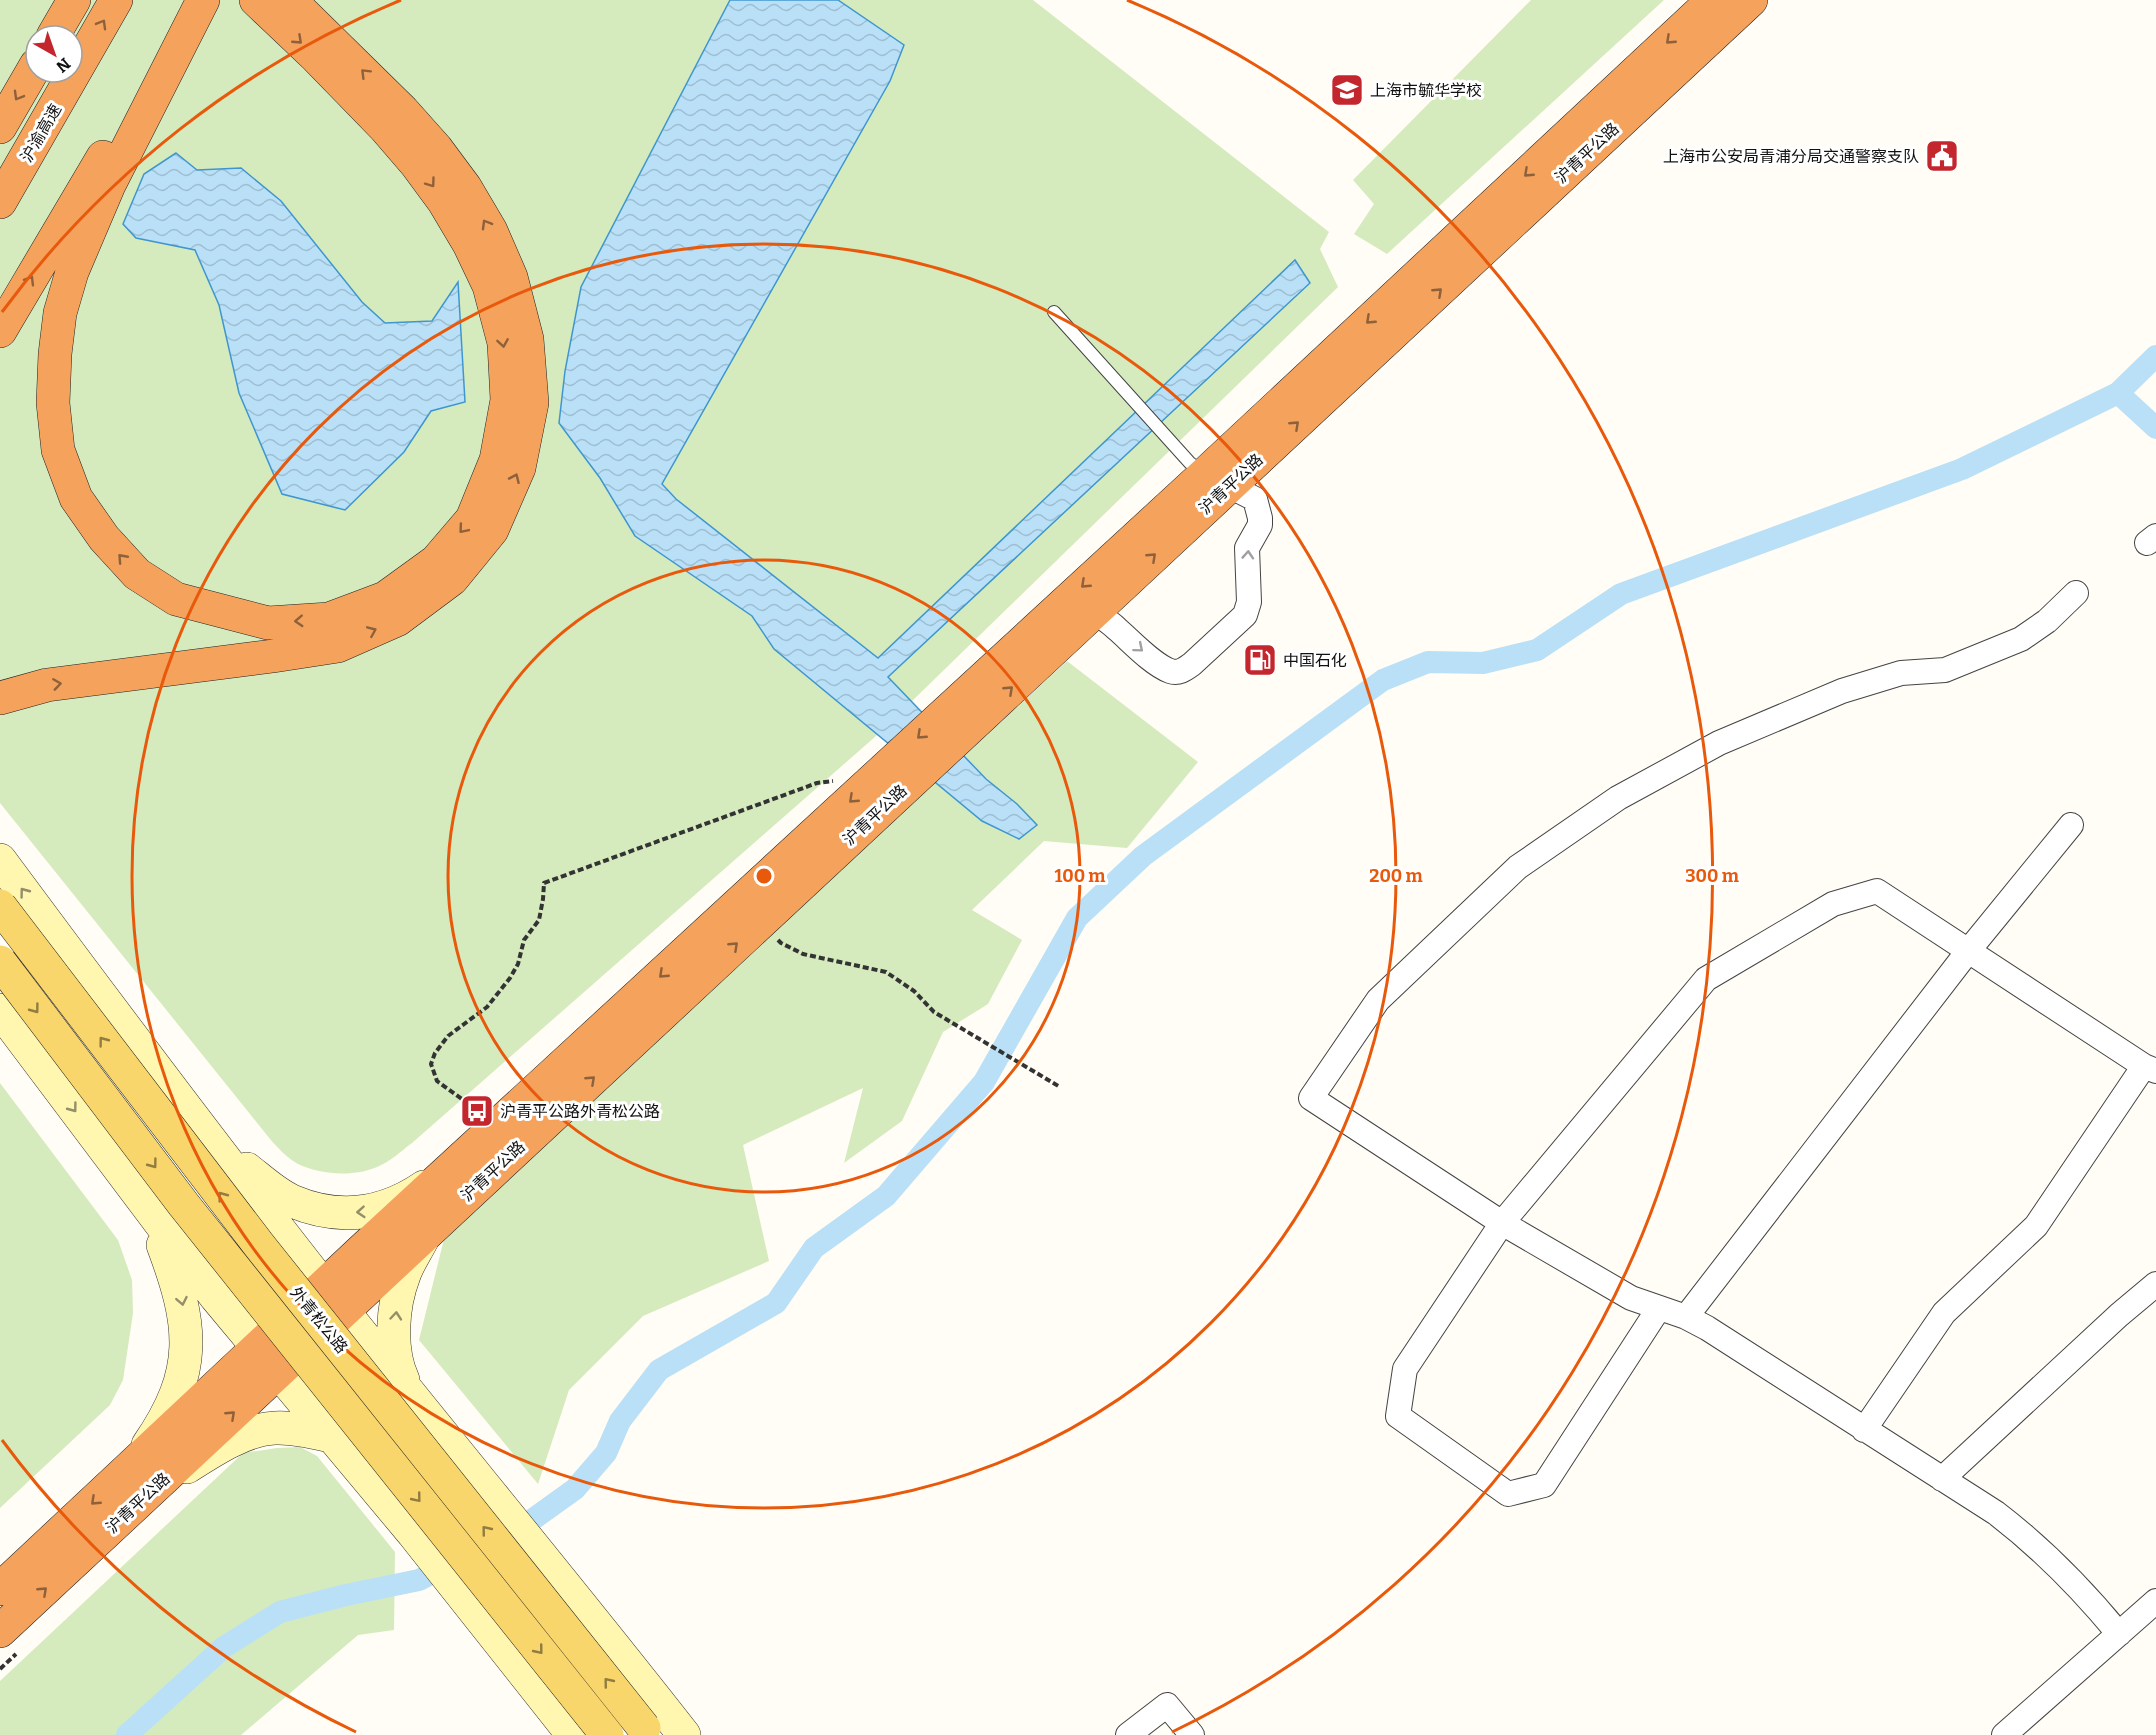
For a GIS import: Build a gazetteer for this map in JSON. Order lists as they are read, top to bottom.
{
  "streets": {
    "highway": ["沪渝高速", "沪青平公路"],
    "main road": ["外青松公路"]
  },
  "places": {
    "school or university": ["上海市毓华学校"],
    "public building": ["上海市公安局青浦分局交通警察支队"],
    "fuel station": ["中国石化"],
    "bus stop": ["沪青平公路外青松公路"]
  },
  "north": "bottom right",
  "rings": ["100 m", "200 m", "300 m"]
}
